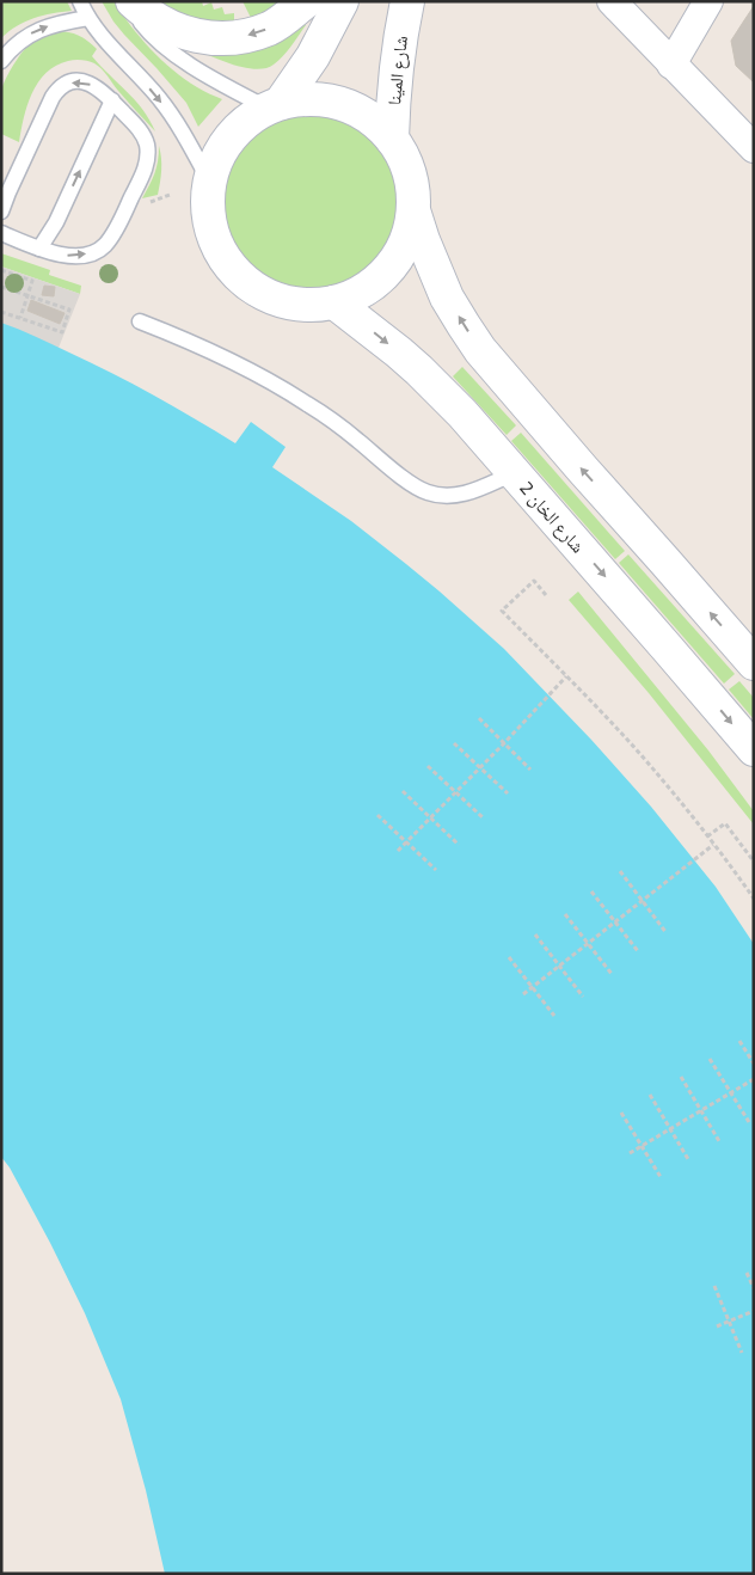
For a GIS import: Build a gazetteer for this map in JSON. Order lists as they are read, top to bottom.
{
  "streets": {
    "main road": ["شارع المينا", "شارع الخان 2"]
  },
  "crossings": [
    ["شارع المينا", "شارع الخان 2"]
  ]
}
